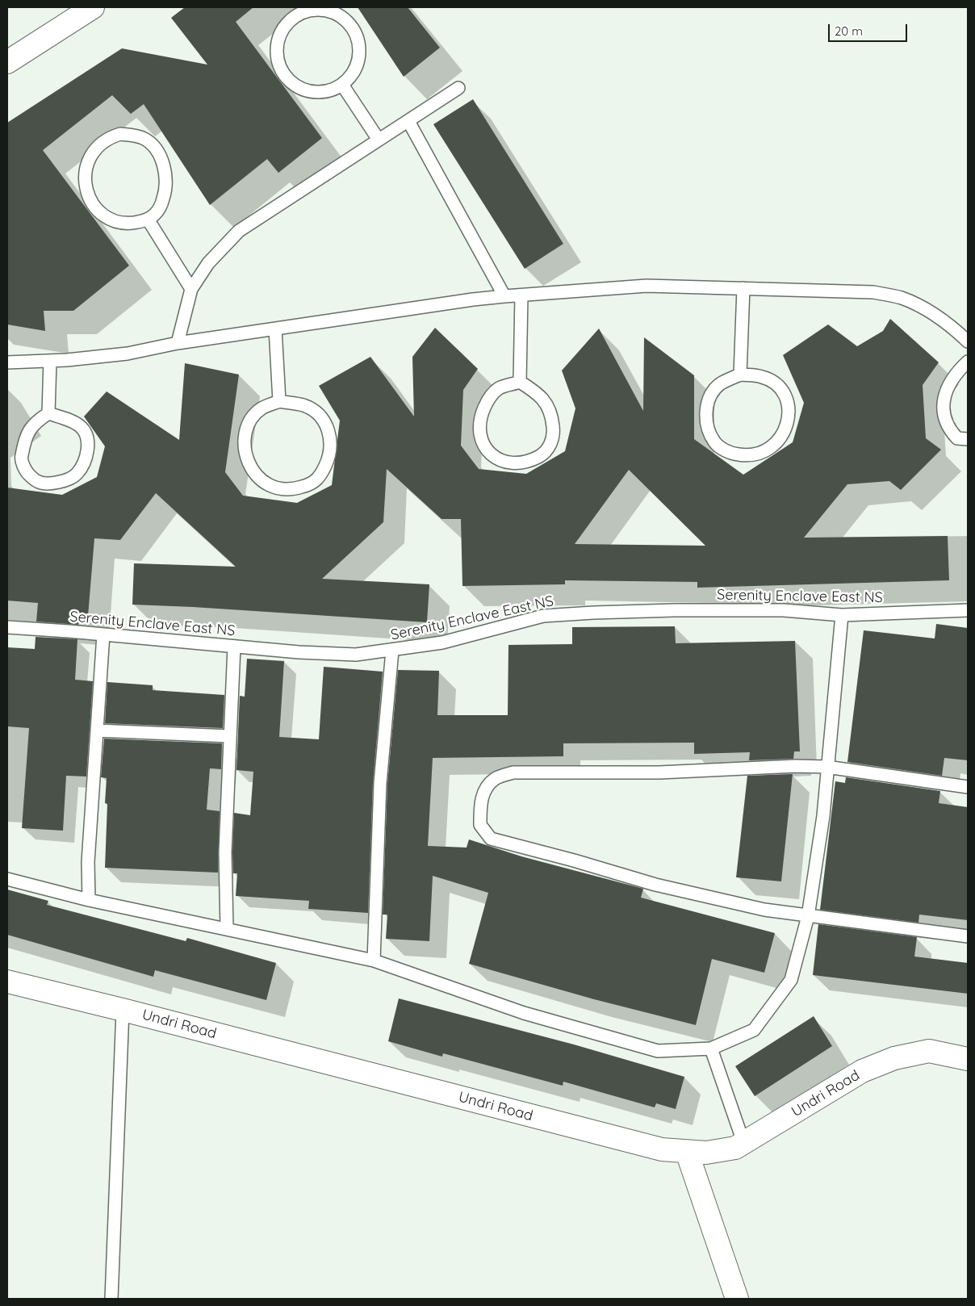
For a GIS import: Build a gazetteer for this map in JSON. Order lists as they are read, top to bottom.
{
  "streets": {
    "street": ["Undri Road"],
    "lane": ["Serenity Enclave East NS"]
  },
  "scale_bar": "20 m"
}
